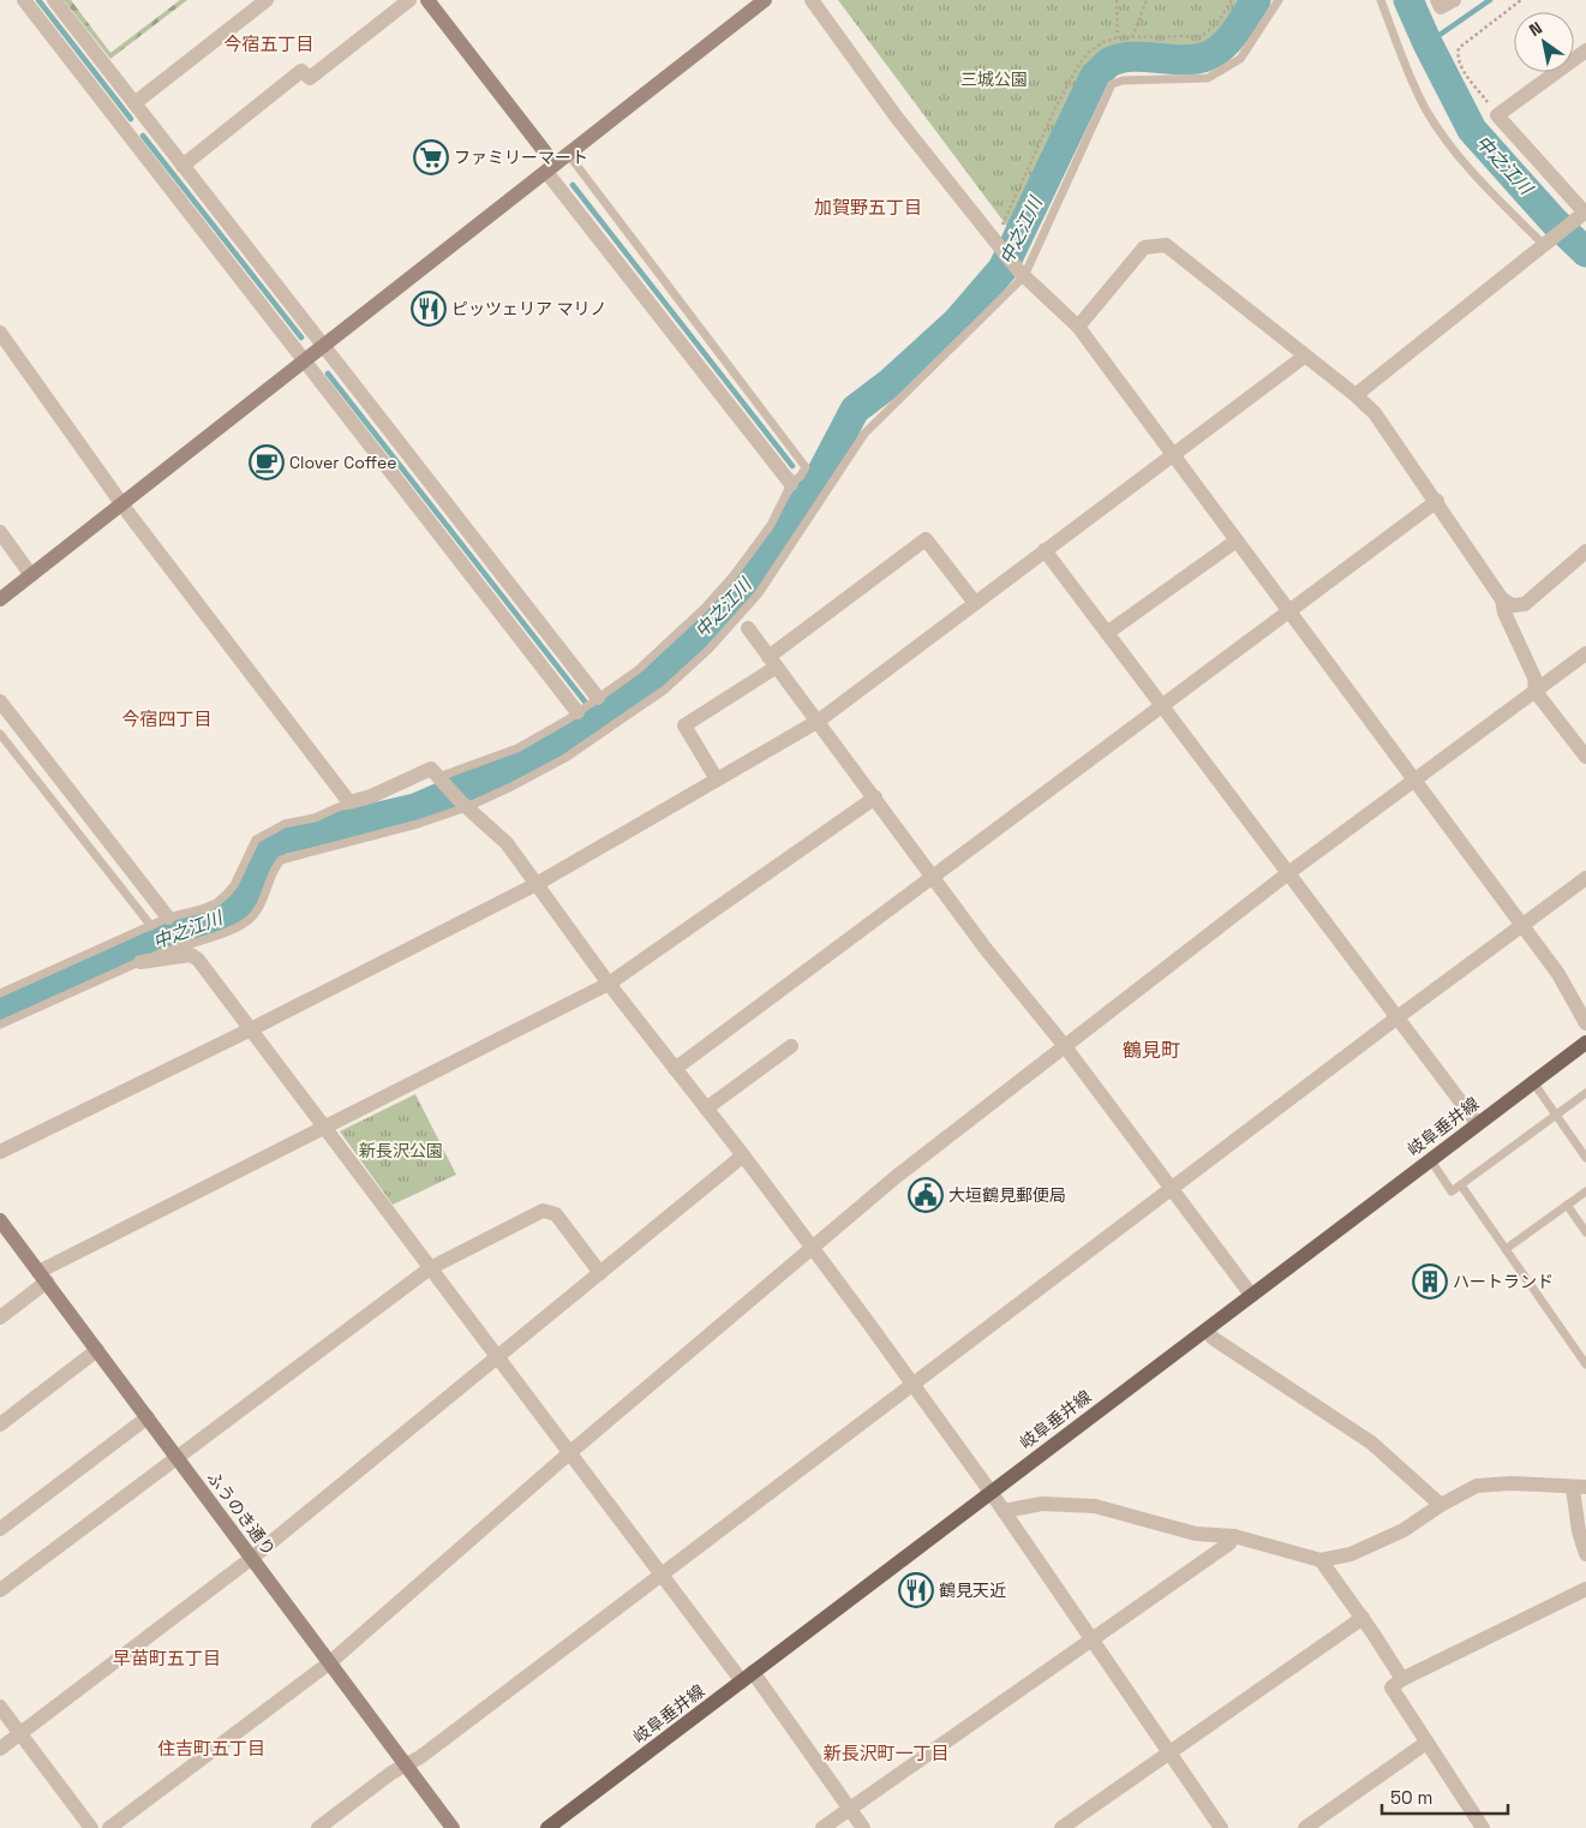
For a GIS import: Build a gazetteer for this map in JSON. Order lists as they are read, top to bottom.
{
  "streets": {
    "main road": ["岐阜垂井線"],
    "street": ["ふうのき通り"]
  },
  "districts": [
    "今宿五丁目",
    "加賀野五丁目",
    "今宿四丁目",
    "鶴見町",
    "早苗町五丁目",
    "住吉町五丁目",
    "新長沢町一丁目"
  ],
  "water": ["中之江川"],
  "parks": ["三城公園", "新長沢公園"],
  "places": {
    "supermarket": ["ファミリーマート"],
    "restaurant": ["ピッツェリア マリノ", "鶴見天近"],
    "cafe": ["Clover Coffee"],
    "public building": ["大垣鶴見郵便局"],
    "building": ["ハートランド"]
  },
  "scale_bar": "50 m",
  "north": "top left"
}
